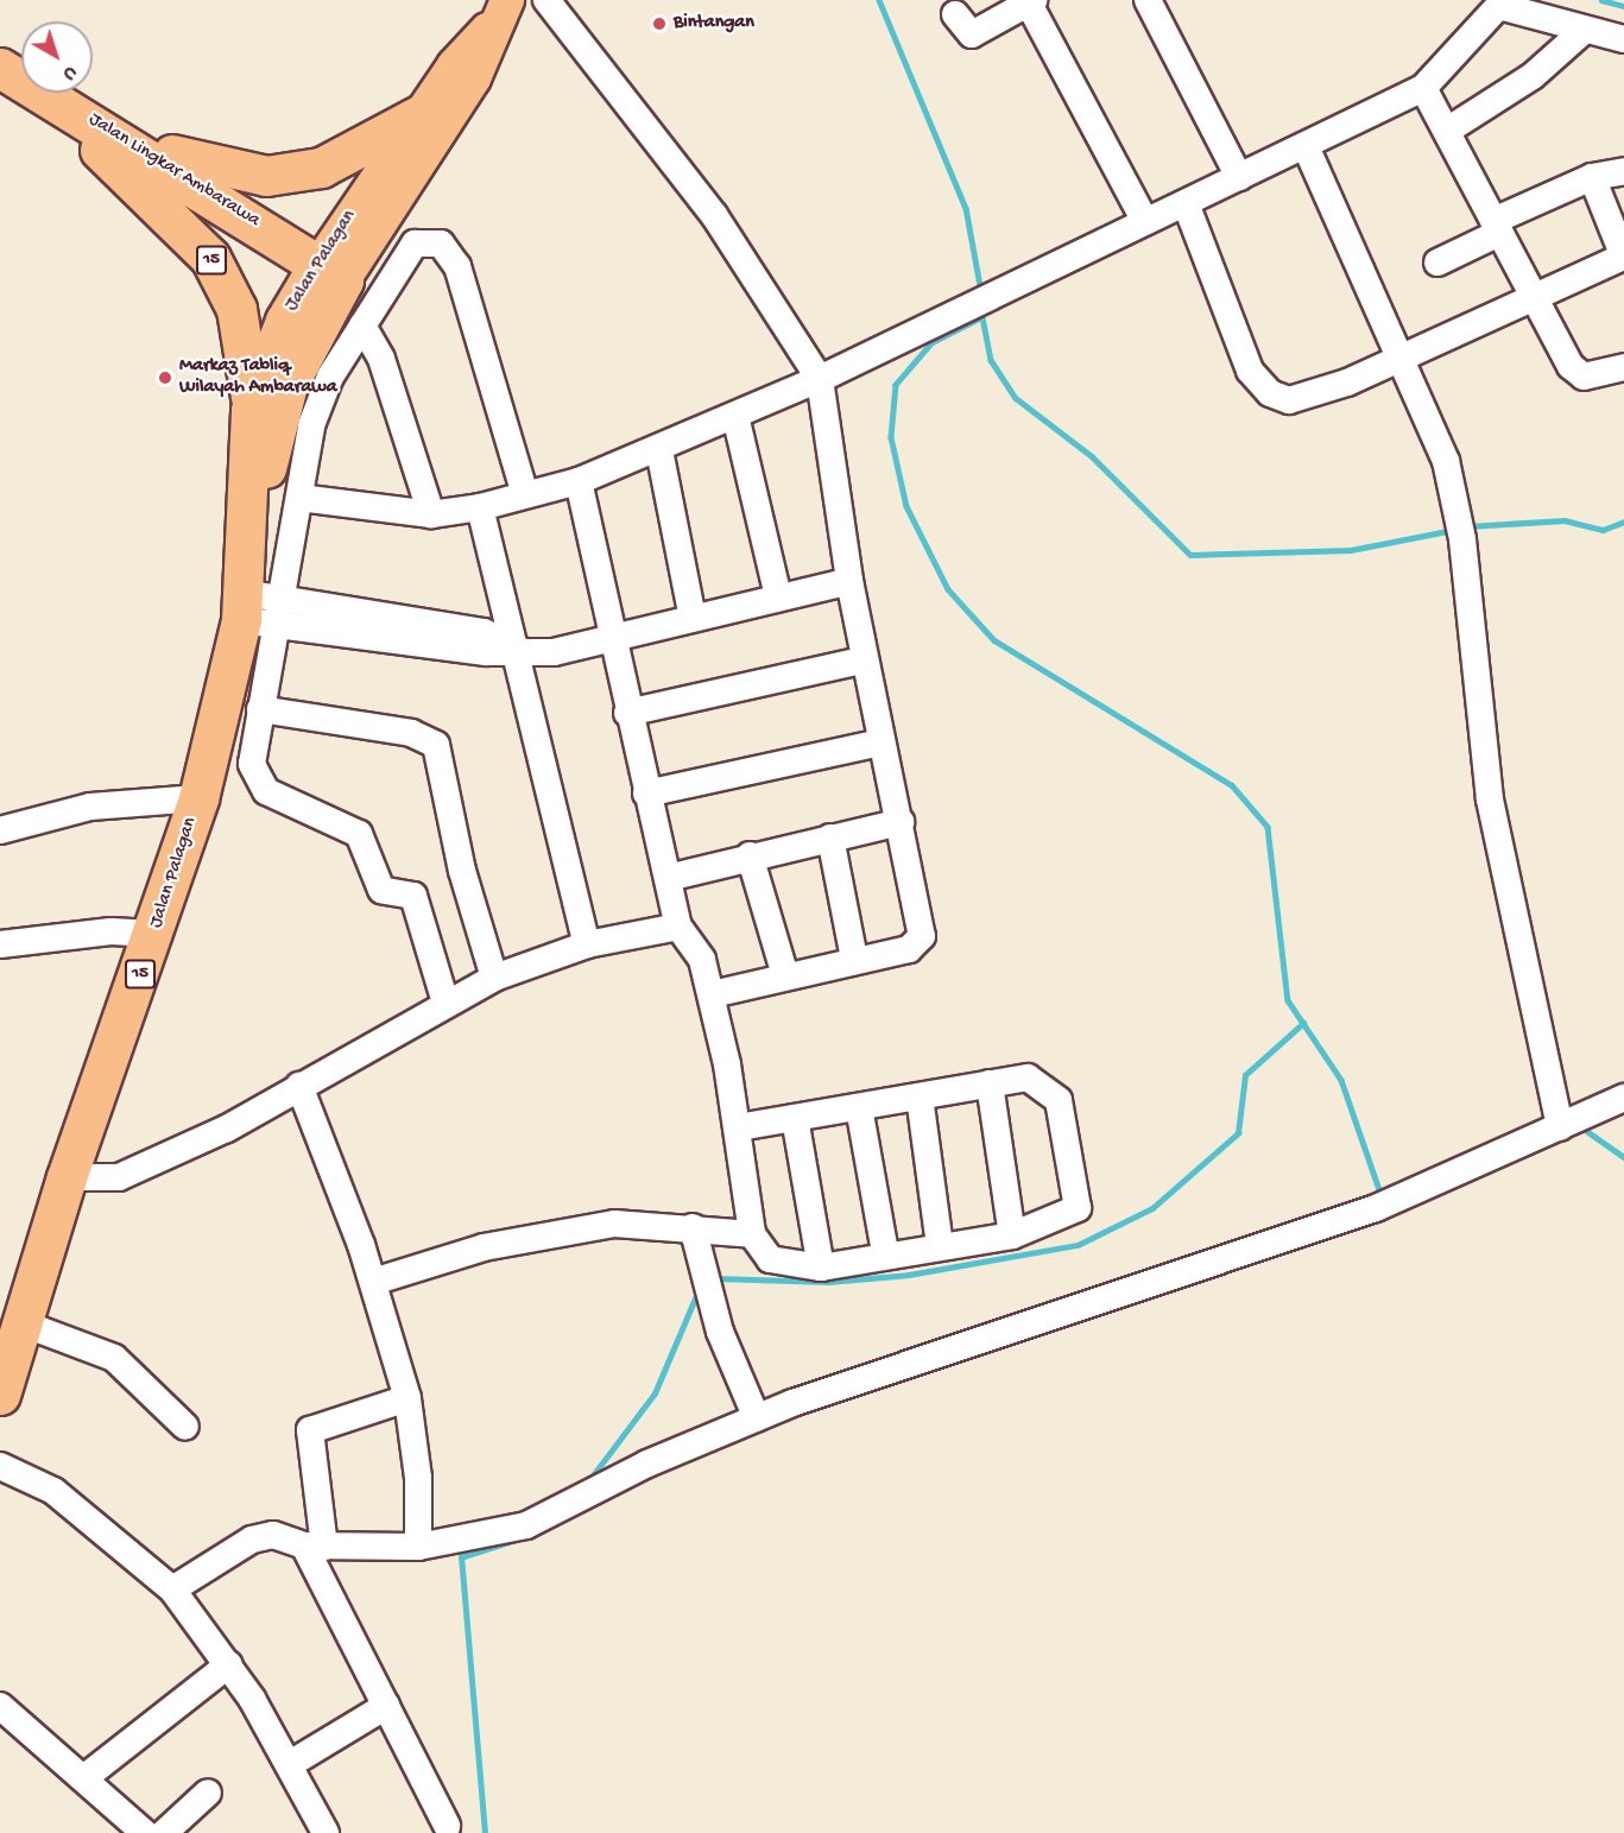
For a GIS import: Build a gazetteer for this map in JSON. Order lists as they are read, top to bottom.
{
  "streets": {
    "highway": ["Jalan Lingkar Ambarawa", "15", "Jalan Palagan"]
  },
  "crossings": [
    ["Jalan Lingkar Ambarawa", "15"],
    ["Jalan Lingkar Ambarawa", "Jalan Palagan"],
    ["15", "Jalan Palagan"]
  ],
  "places": ["Bintangan", "Markaz Tabliq Wilayah Ambarawa"],
  "north": "bottom right"
}
